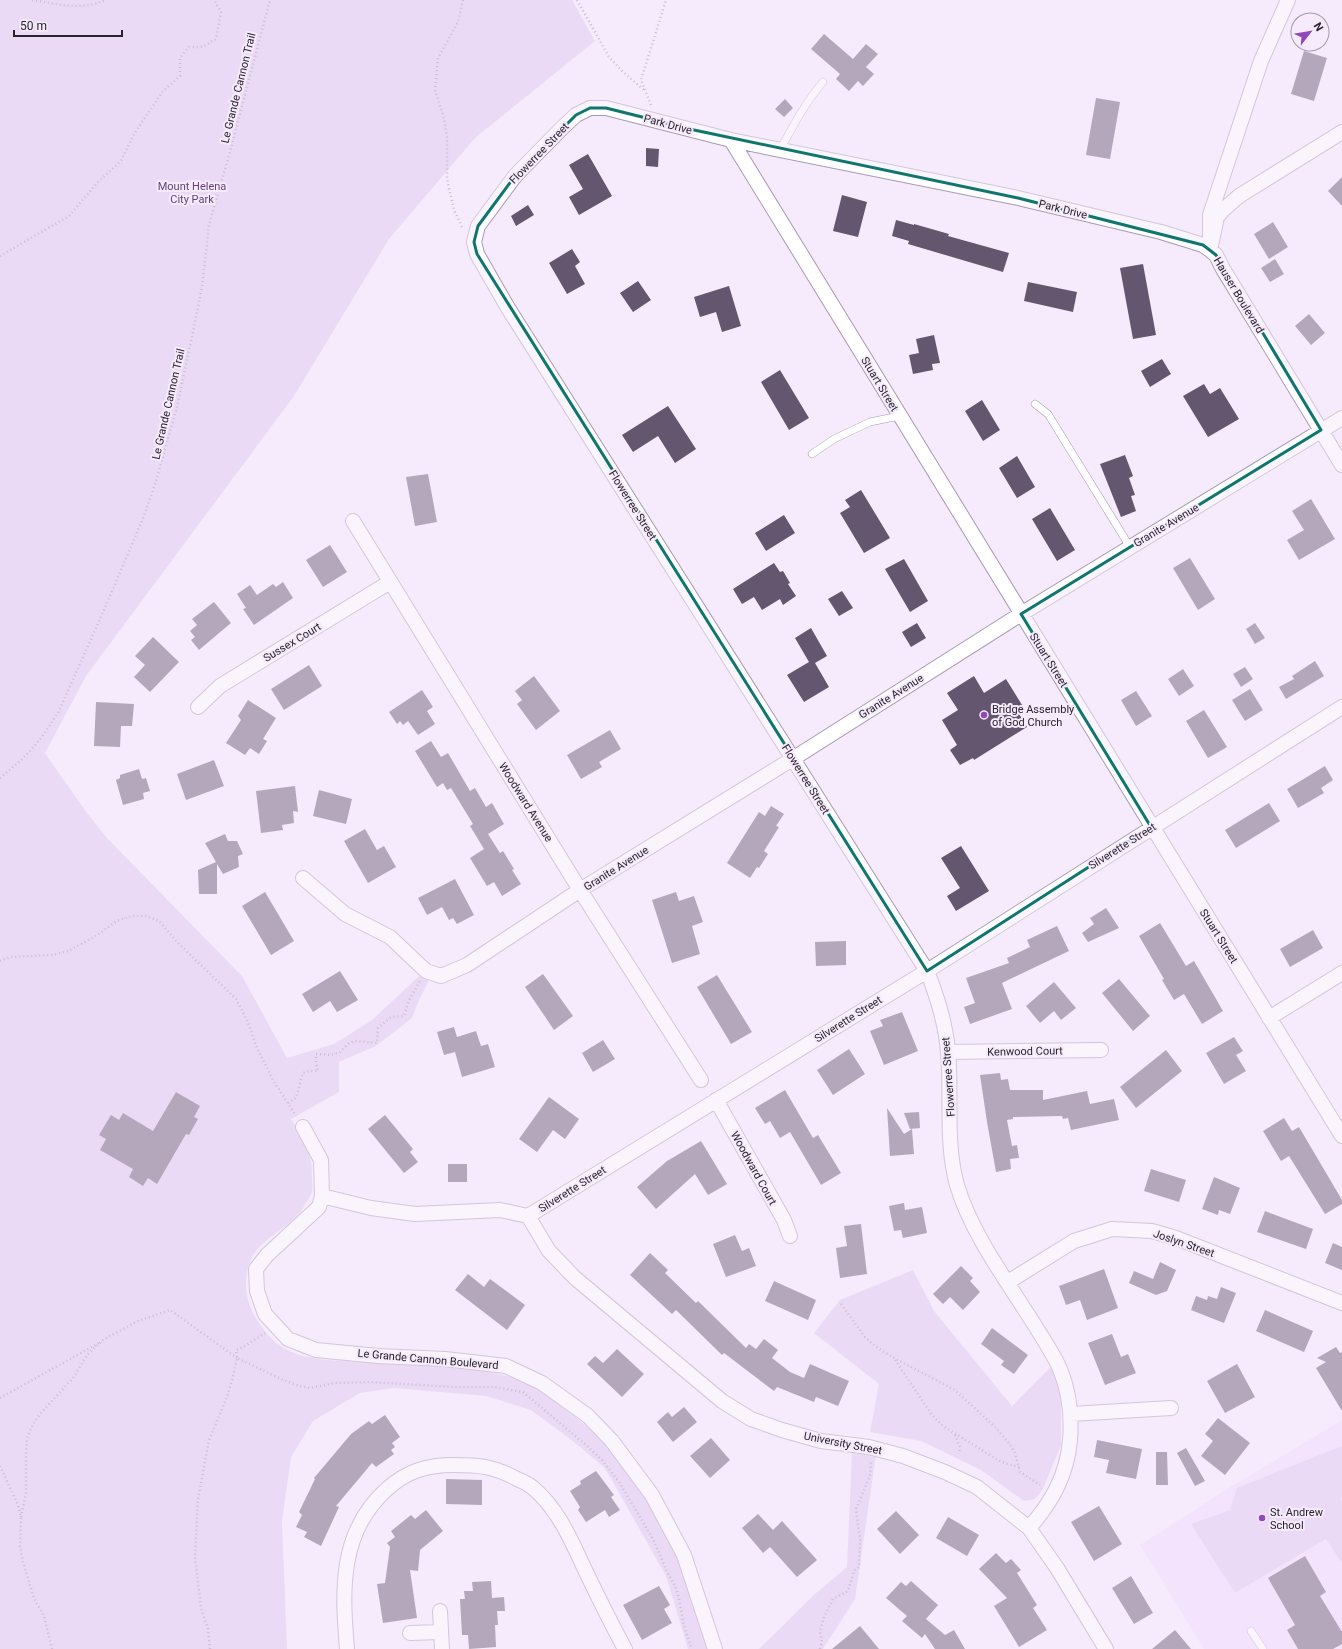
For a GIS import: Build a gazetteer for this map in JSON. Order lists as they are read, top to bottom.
{
  "streets": {
    "street": [
      "Park Drive",
      "Flowerree Street",
      "Hauser Boulevard",
      "Stuart Street",
      "Granite Avenue",
      "Sussex Court",
      "Woodward Avenue",
      "Silverette Street",
      "Kenwood Court",
      "Woodward Court",
      "Joslyn Street",
      "Le Grande Cannon Boulevard",
      "University Street"
    ],
    "path": ["Le Grande Cannon Trail"]
  },
  "crossings": [
    ["Park Drive", "Flowerree Street"],
    ["Park Drive", "Hauser Boulevard"],
    ["Park Drive", "Stuart Street"],
    ["Flowerree Street", "Granite Avenue"],
    ["Flowerree Street", "Silverette Street"],
    ["Flowerree Street", "Kenwood Court"],
    ["Flowerree Street", "Joslyn Street"],
    ["Flowerree Street", "University Street"],
    ["Hauser Boulevard", "Granite Avenue"],
    ["Stuart Street", "Granite Avenue"],
    ["Stuart Street", "Silverette Street"],
    ["Granite Avenue", "Woodward Avenue"],
    ["Sussex Court", "Woodward Avenue"],
    ["Silverette Street", "Woodward Court"],
    ["Silverette Street", "Le Grande Cannon Boulevard"],
    ["Silverette Street", "University Street"]
  ],
  "parks": ["Mount Helena City Park"],
  "places": ["Bridge Assembly of God Church", "St. Andrew School"],
  "scale_bar": "50 m",
  "north": "top right"
}
